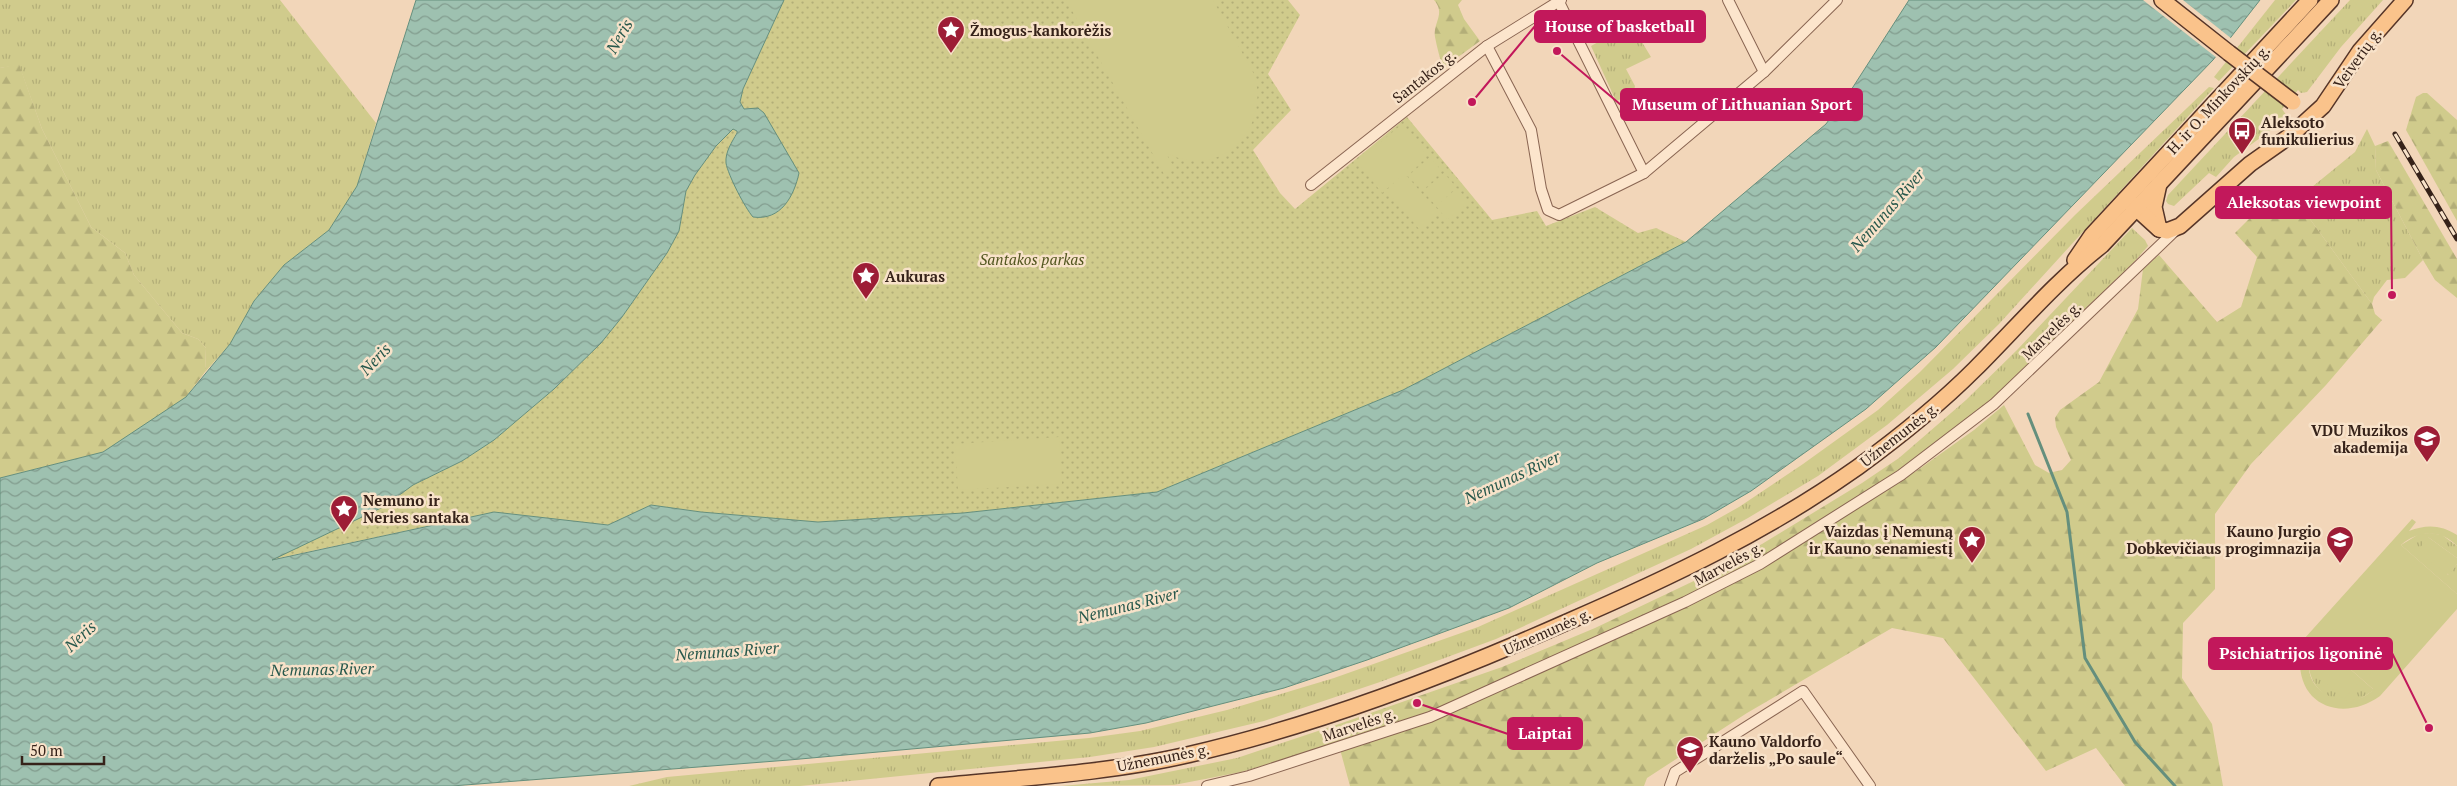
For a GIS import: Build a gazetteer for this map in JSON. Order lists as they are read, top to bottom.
{
  "streets": {
    "main road": ["Veiverių g.", "H. ir O. Minkovskių g.", "Užnemunės g."],
    "street": ["Santakos g.", "Marvelės g."]
  },
  "crossings": [
    ["Veiverių g.", "Marvelės g."],
    ["H. ir O. Minkovskių g.", "Užnemunės g."]
  ],
  "water": ["Neris", "Nemunas River"],
  "parks": ["Santakos parkas"],
  "places": {
    "other": [
      "Museum of Lithuanian Sport",
      "House of basketball",
      "Aleksotas viewpoint",
      "Laiptai",
      "Psichiatrijos ligoninė"
    ],
    "place": [
      "Žmogus-kankorėžis",
      "Aukuras",
      "Nemuno ir Neries santaka",
      "Vaizdas į Nemuną ir Kauno senamiestį"
    ],
    "bus stop": ["Aleksoto funikulierius"],
    "school or university": ["VDU Muzikos akademija", "Kauno Jurgio Dobkevičiaus progimnazija", "Kauno Valdorfo darželis „Po saule“"]
  },
  "scale_bar": "50 m"
}
